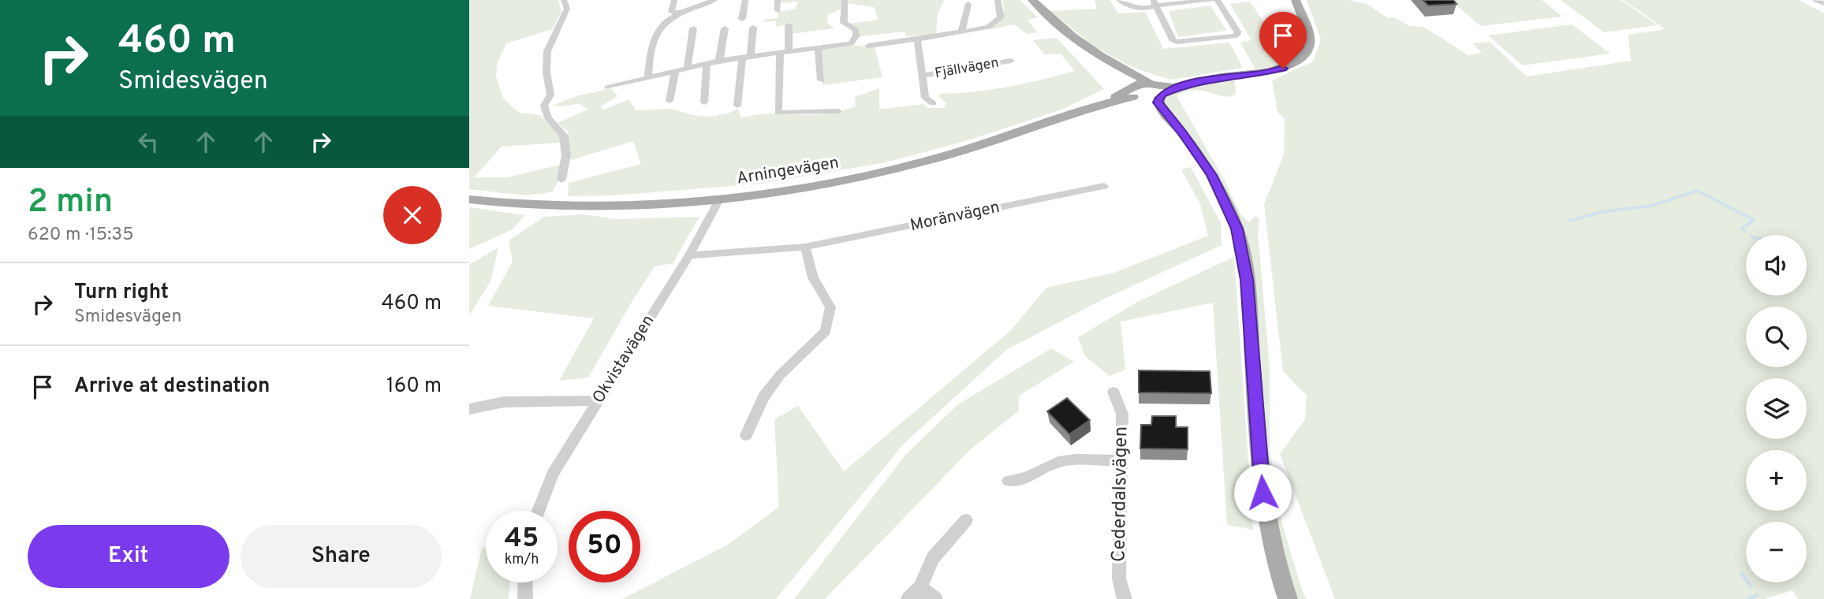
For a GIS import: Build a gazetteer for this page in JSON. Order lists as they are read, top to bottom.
{
  "streets": {
    "main road": ["Arningevägen"],
    "street": [
      "Fjällvägen",
      "Moränvägen",
      "Okvistavägen",
      "Cederdalsvägen"
    ]
  },
  "crossings": [
    ["Arningevägen", "Okvistavägen"],
    ["Moränvägen", "Okvistavägen"]
  ],
  "page": {
    "turn": ["460 m", "Smidesvägen"],
    "heading": ["2 min", "620 m · 15:35"],
    "map_buttons": ["+", "−"],
    "list": [
      {
        "name": "Turn right",
        "note": "Smidesvägen",
        "value": "460 m"
      },
      {
        "name": "Arrive at destination",
        "value": "160 m"
      }
    ],
    "speed": "45 km/h",
    "limit": "50",
    "buttons": ["Exit", "Share"]
  }
}
